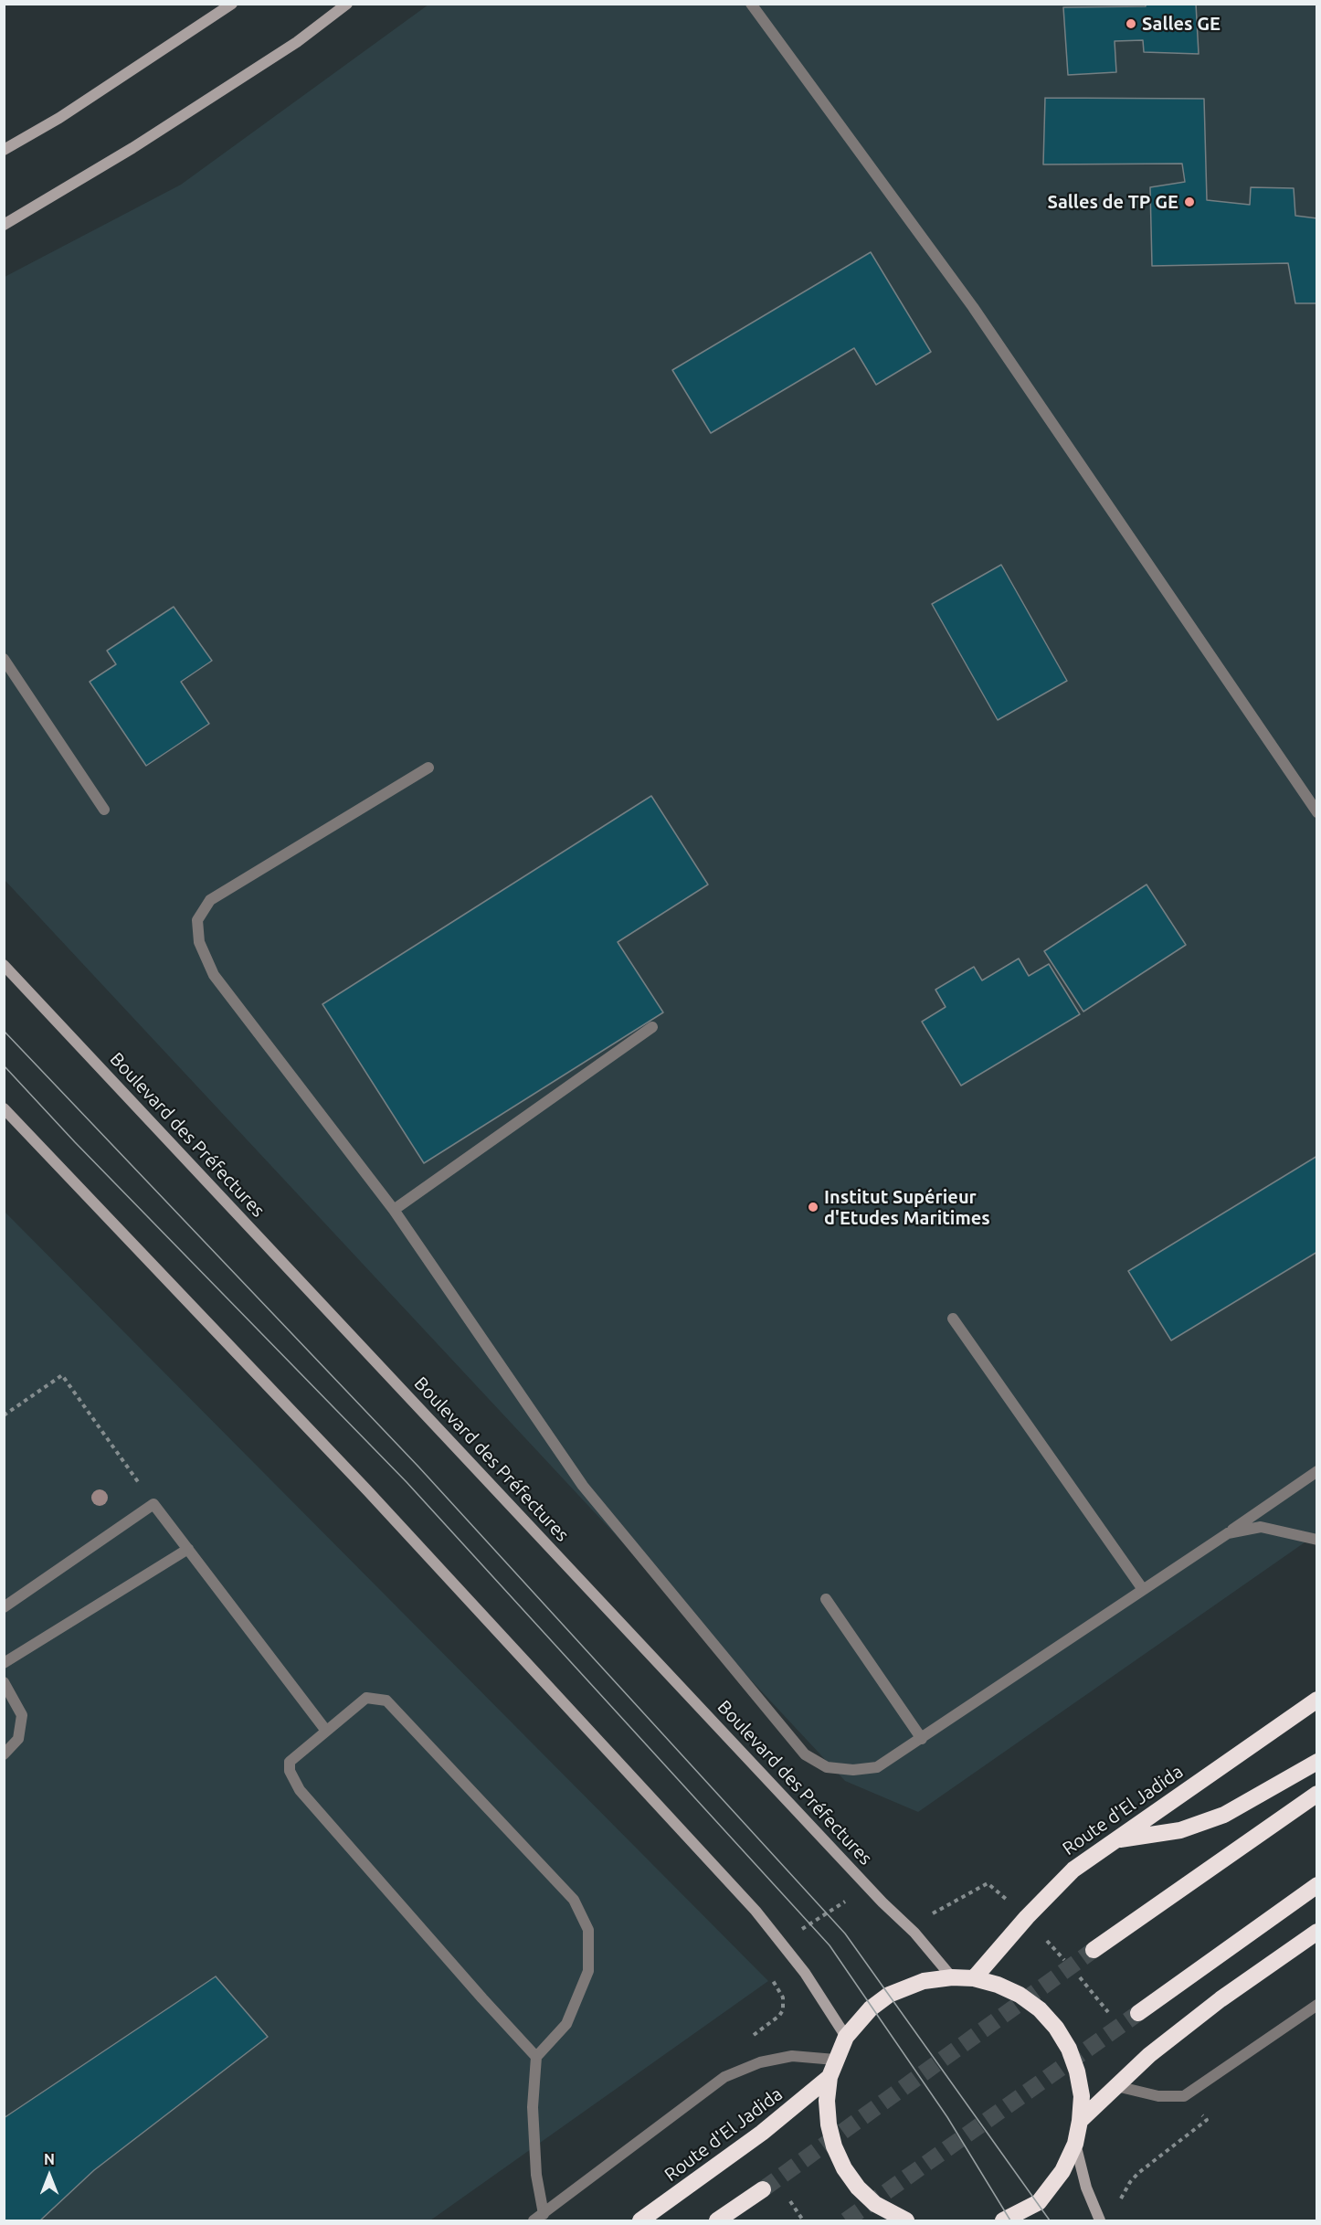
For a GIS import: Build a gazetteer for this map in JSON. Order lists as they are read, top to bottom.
{
  "streets": {
    "highway": ["Route d'El Jadida"],
    "street": ["Boulevard des Préfectures"]
  },
  "places": ["Salles GE", "Salles de TP GE", "Institut Supérieur d'Etudes Maritimes"],
  "north": "top"
}
